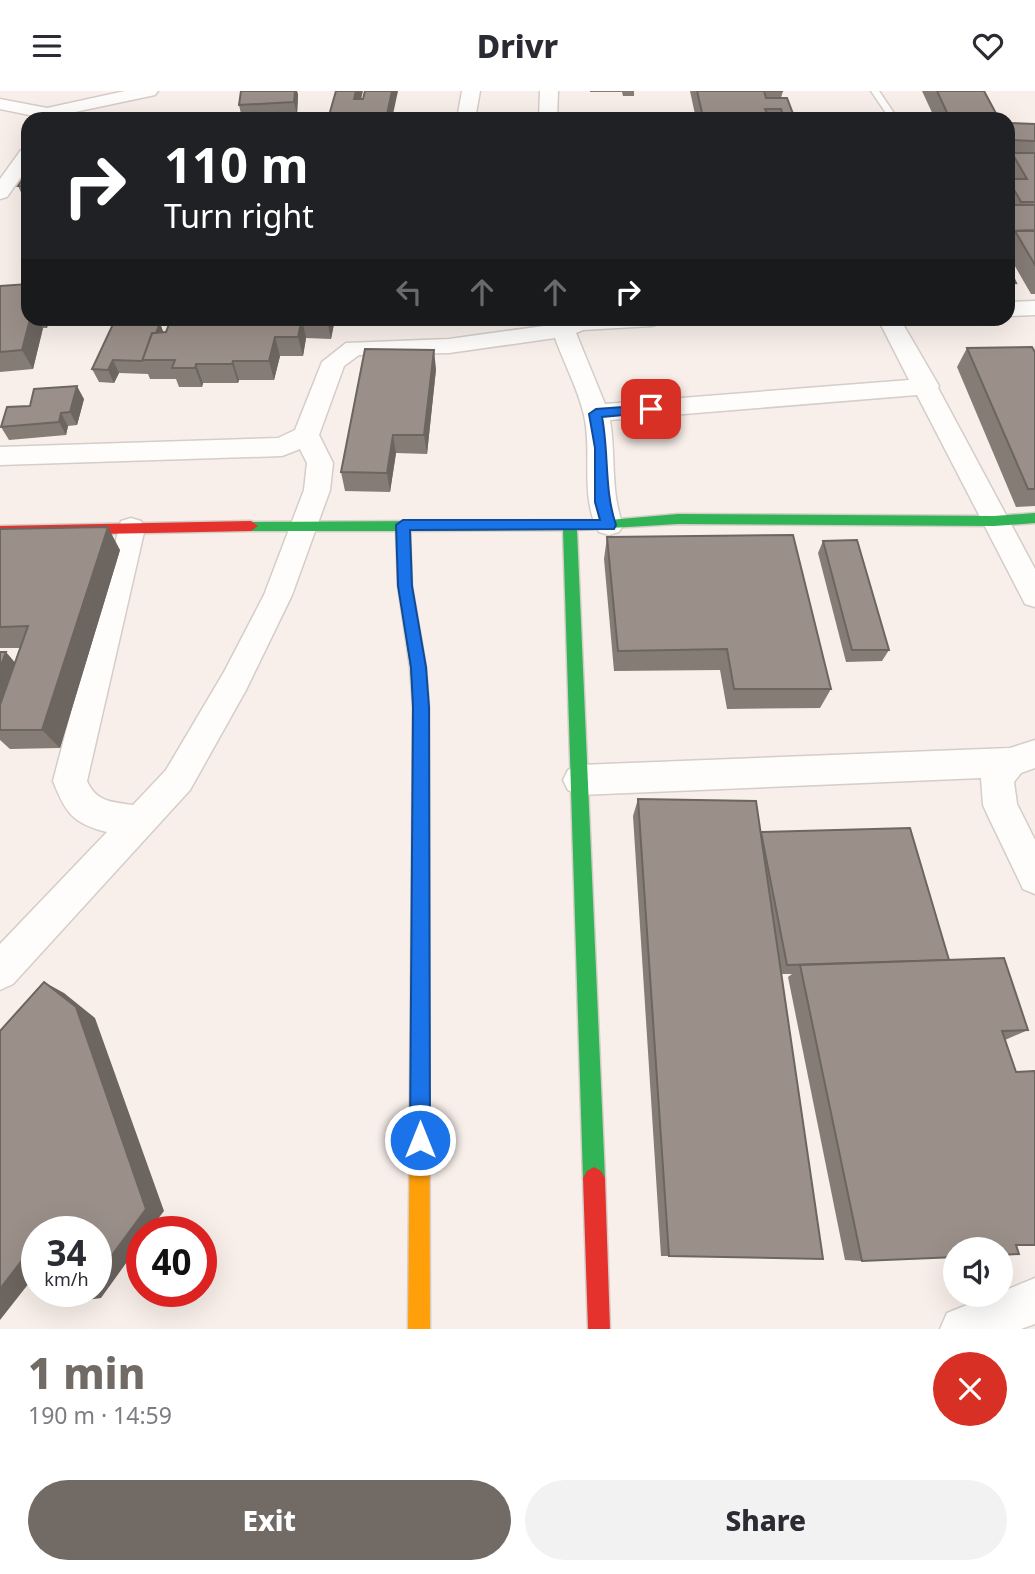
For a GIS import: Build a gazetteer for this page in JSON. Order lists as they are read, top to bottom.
{
  "page": {
    "header": "Drivr",
    "turn": ["110 m", "Turn right"],
    "speed": "34 km/h",
    "limit": "40",
    "heading": ["1 min", "190 m · 14:59"],
    "buttons": ["Exit", "Share"]
  }
}
